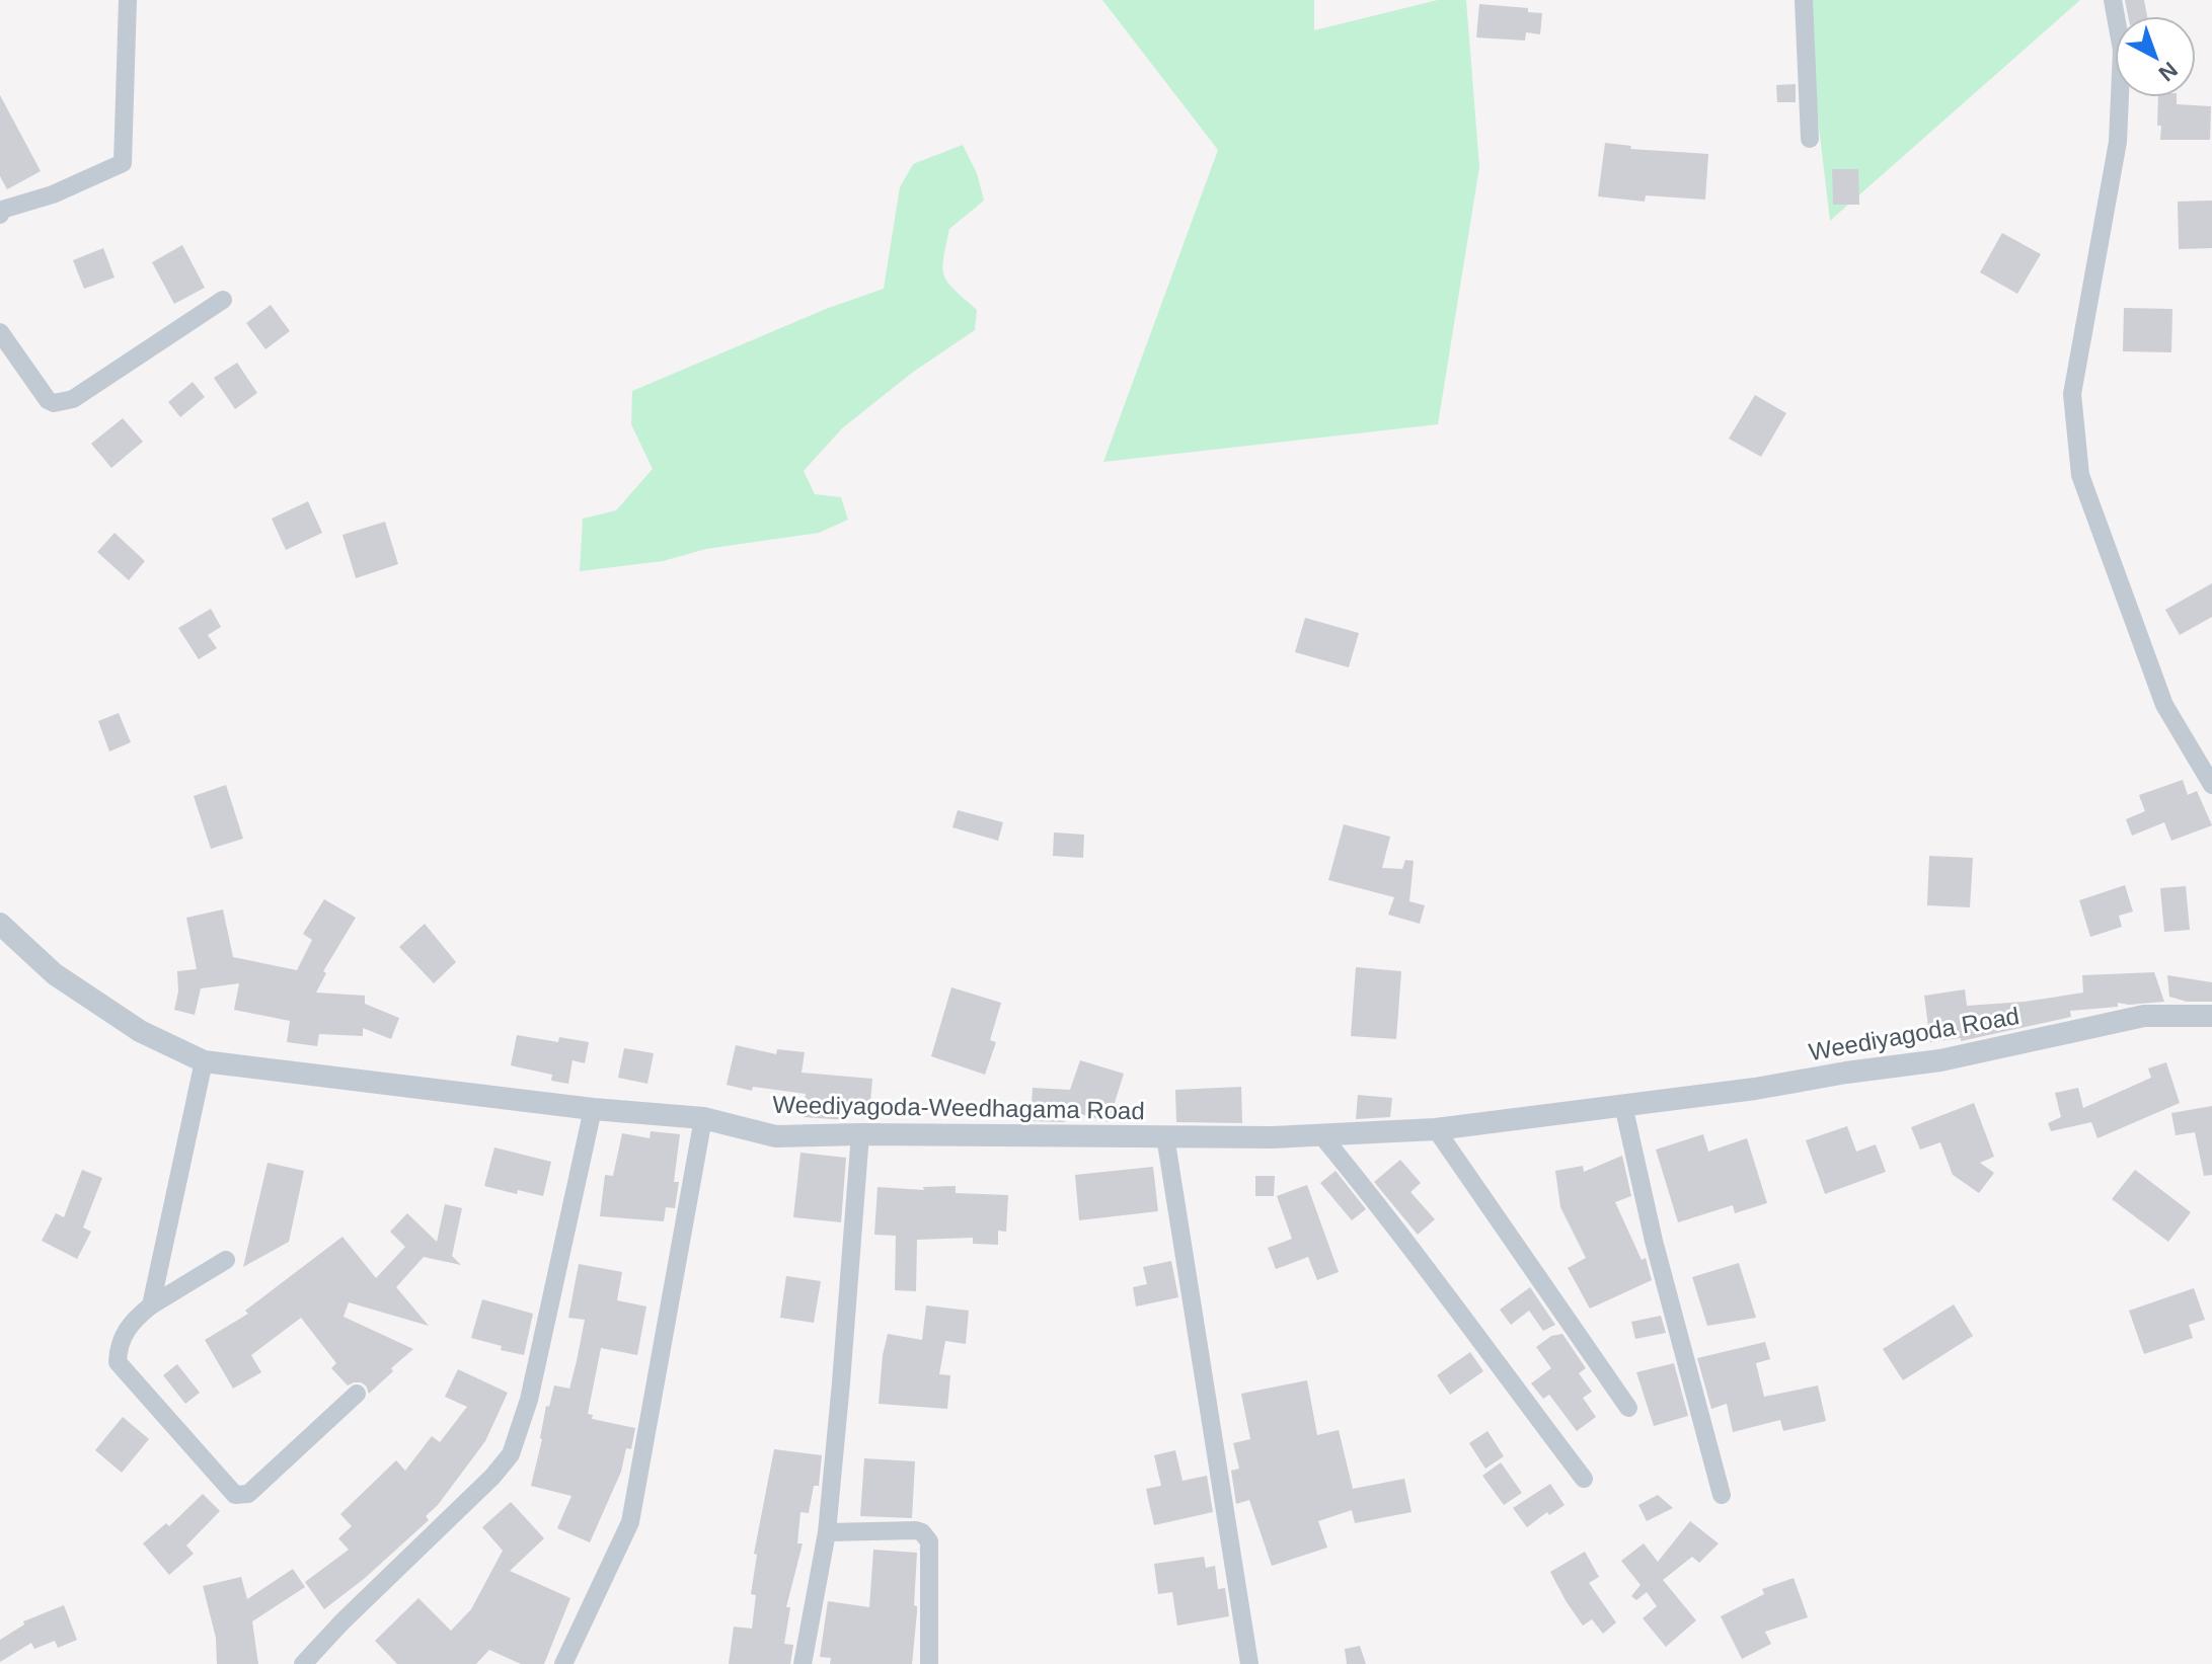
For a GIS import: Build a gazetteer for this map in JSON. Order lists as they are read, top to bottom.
{
  "streets": {
    "street": ["Weediyagoda Road", "Weediyagoda-Weedhagama Road"]
  },
  "crossings": [
    ["Weediyagoda Road", "Weediyagoda-Weedhagama Road"]
  ],
  "north": "bottom right"
}
